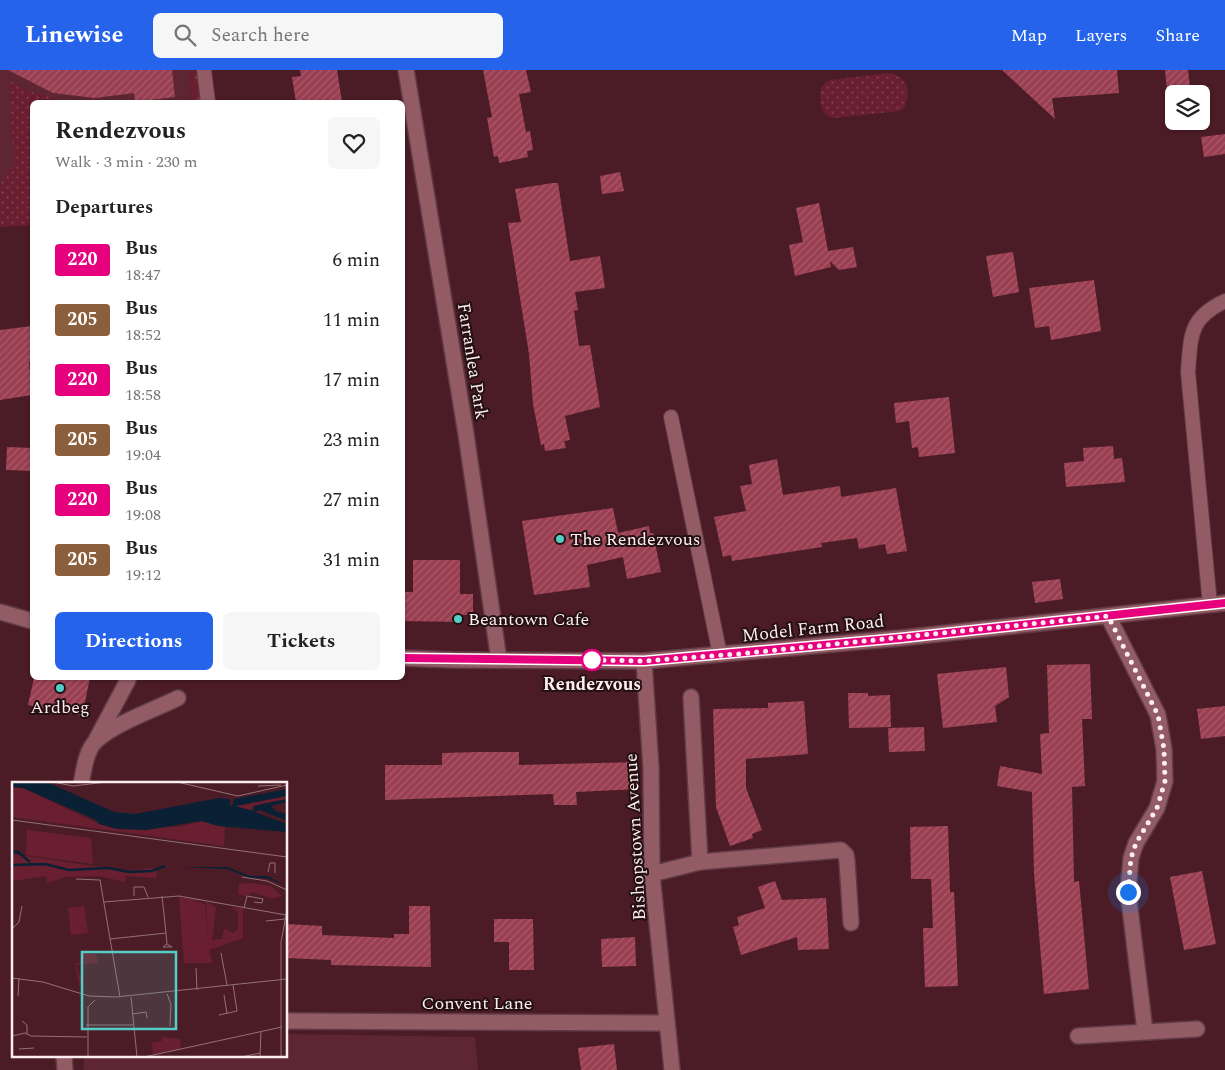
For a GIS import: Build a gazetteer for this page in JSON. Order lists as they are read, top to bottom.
{
  "streets": {
    "street": [
      "Farranlea Park",
      "Model Farm Road",
      "Bishopstown Avenue",
      "Convent Lane"
    ]
  },
  "crossings": [
    ["Farranlea Park", "Model Farm Road"],
    ["Model Farm Road", "Bishopstown Avenue"],
    ["Bishopstown Avenue", "Convent Lane"]
  ],
  "places": [
    "The Rendezvous",
    "Beantown Cafe",
    "Rendezvous",
    "Ardbeg"
  ],
  "lines": ["bus line 220"],
  "page": {
    "header": "Linewise",
    "search": "Search here",
    "nav": ["Map", "Layers", "Share"],
    "heading": [
      ["Rendezvous", "Walk · 3 min · 230 m"],
      "Departures"
    ],
    "list": [
      {
        "mark": "220",
        "name": "Bus",
        "note": "18:47",
        "value": "6 min"
      },
      {
        "mark": "205",
        "name": "Bus",
        "note": "18:52",
        "value": "11 min"
      },
      {
        "mark": "220",
        "name": "Bus",
        "note": "18:58",
        "value": "17 min"
      },
      {
        "mark": "205",
        "name": "Bus",
        "note": "19:04",
        "value": "23 min"
      },
      {
        "mark": "220",
        "name": "Bus",
        "note": "19:08",
        "value": "27 min"
      },
      {
        "mark": "205",
        "name": "Bus",
        "note": "19:12",
        "value": "31 min"
      }
    ],
    "buttons": ["Directions", "Tickets"]
  }
}
